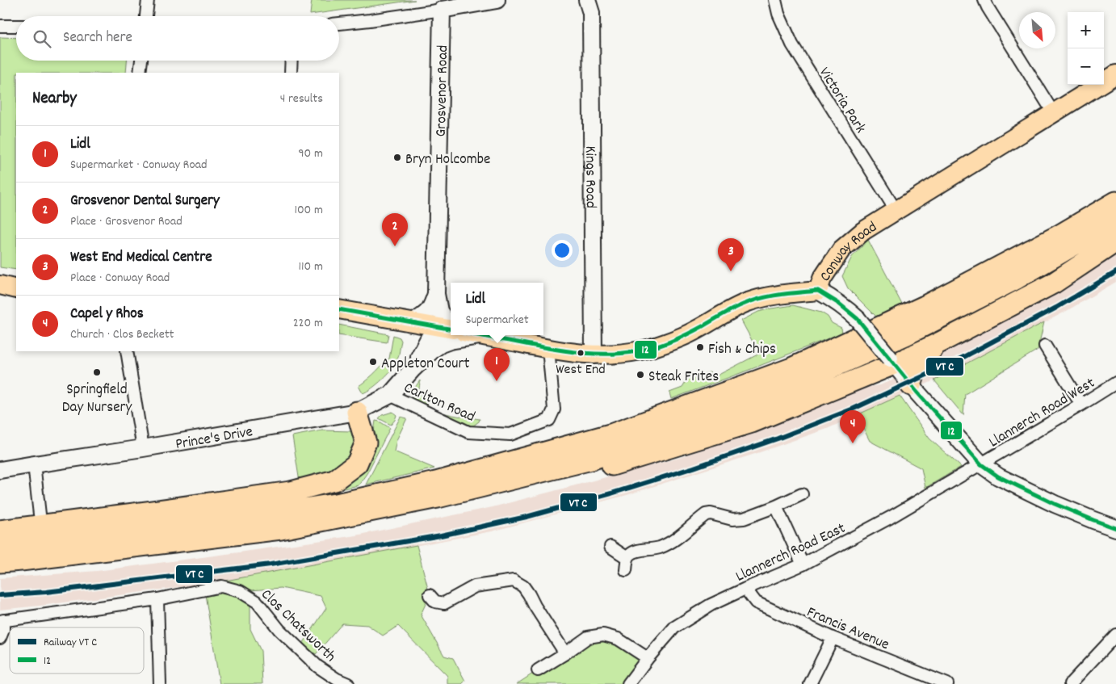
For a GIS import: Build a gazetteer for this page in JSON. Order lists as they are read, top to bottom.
{
  "streets": {
    "main road": [
      "Grosvenor Road",
      "Kings Road",
      "Conway Road",
      "Prince's Drive"
    ],
    "street": [
      "Victoria Park",
      "Carlton Road",
      "Llannerch Road West",
      "Llannerch Road East",
      "Clos Chatsworth",
      "Francis Avenue"
    ]
  },
  "crossings": [
    ["Grosvenor Road", "Conway Road"],
    ["Victoria Park", "Conway Road"],
    ["Kings Road", "Conway Road"],
    ["Conway Road", "Carlton Road"],
    ["Conway Road", "Prince's Drive"],
    ["Carlton Road", "Prince's Drive"],
    ["Llannerch Road West", "Llannerch Road East"],
    ["Llannerch Road East", "Francis Avenue"]
  ],
  "places": [
    "Bryn Holcombe",
    "Fish & Chips",
    "West End",
    "Appleton Court",
    "Springfield Day Nursery",
    "Steak Frites"
  ],
  "lines": ["transit line 12"],
  "legend": ["Railway VT C", "12"],
  "north": "bottom right",
  "page": {
    "map_buttons": ["+", "−"],
    "search": "Search here",
    "heading": ["Nearby", "4 results"],
    "list": [
      {
        "mark": "1",
        "name": "Lidl",
        "note": "Supermarket · Conway Road",
        "value": "90 m"
      },
      {
        "mark": "2",
        "name": "Grosvenor Dental Surgery",
        "note": "Place · Grosvenor Road",
        "value": "100 m"
      },
      {
        "mark": "3",
        "name": "West End Medical Centre",
        "note": "Place · Conway Road",
        "value": "110 m"
      },
      {
        "mark": "4",
        "name": "Capel y Rhos",
        "note": "Church · Clos Beckett",
        "value": "220 m"
      }
    ],
    "pins": [
      "2",
      "3",
      "1",
      "4"
    ],
    "popup": ["Lidl", "Supermarket"]
  }
}
